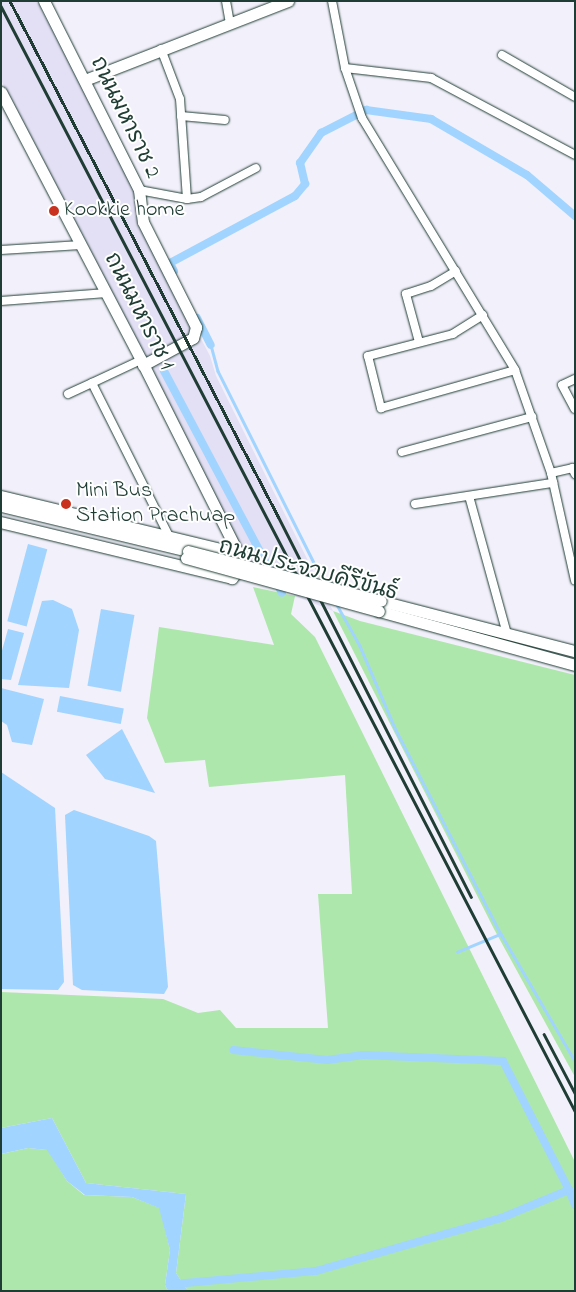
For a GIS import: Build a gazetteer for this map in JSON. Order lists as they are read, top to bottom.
{
  "streets": {
    "main road": ["ถนนมหาราช 2", "ถนนมหาราช 1", "ถนนประจวบคีรีขันธ์"]
  },
  "crossings": [
    ["ถนนมหาราช 2", "ถนนมหาราช 1"]
  ],
  "places": ["Kookkie home", "Mini Bus Station Prachuap"]
}
